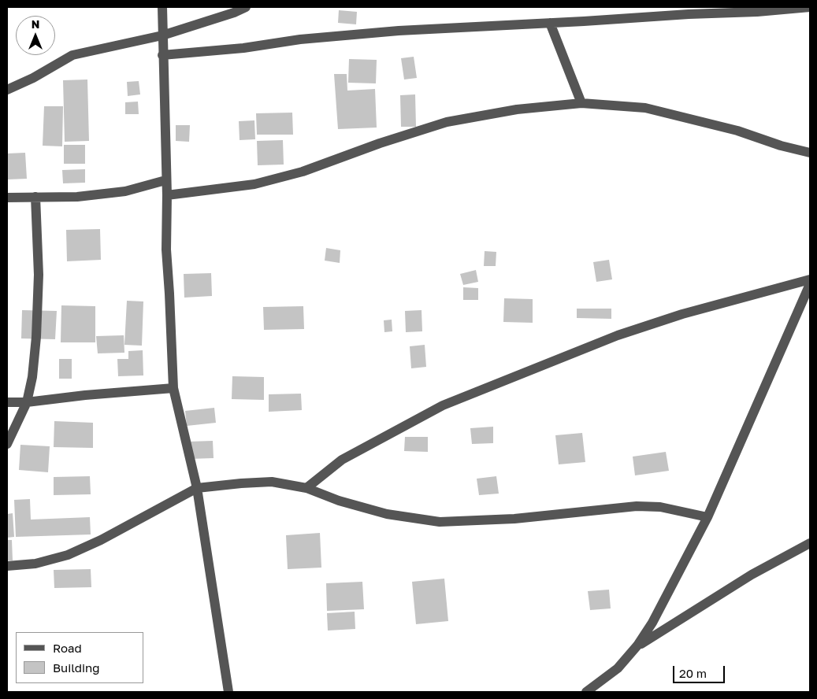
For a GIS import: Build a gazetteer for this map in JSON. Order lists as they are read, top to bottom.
{
  "legend": ["Road", "Building"],
  "scale_bar": "20 m",
  "north": "top"
}
